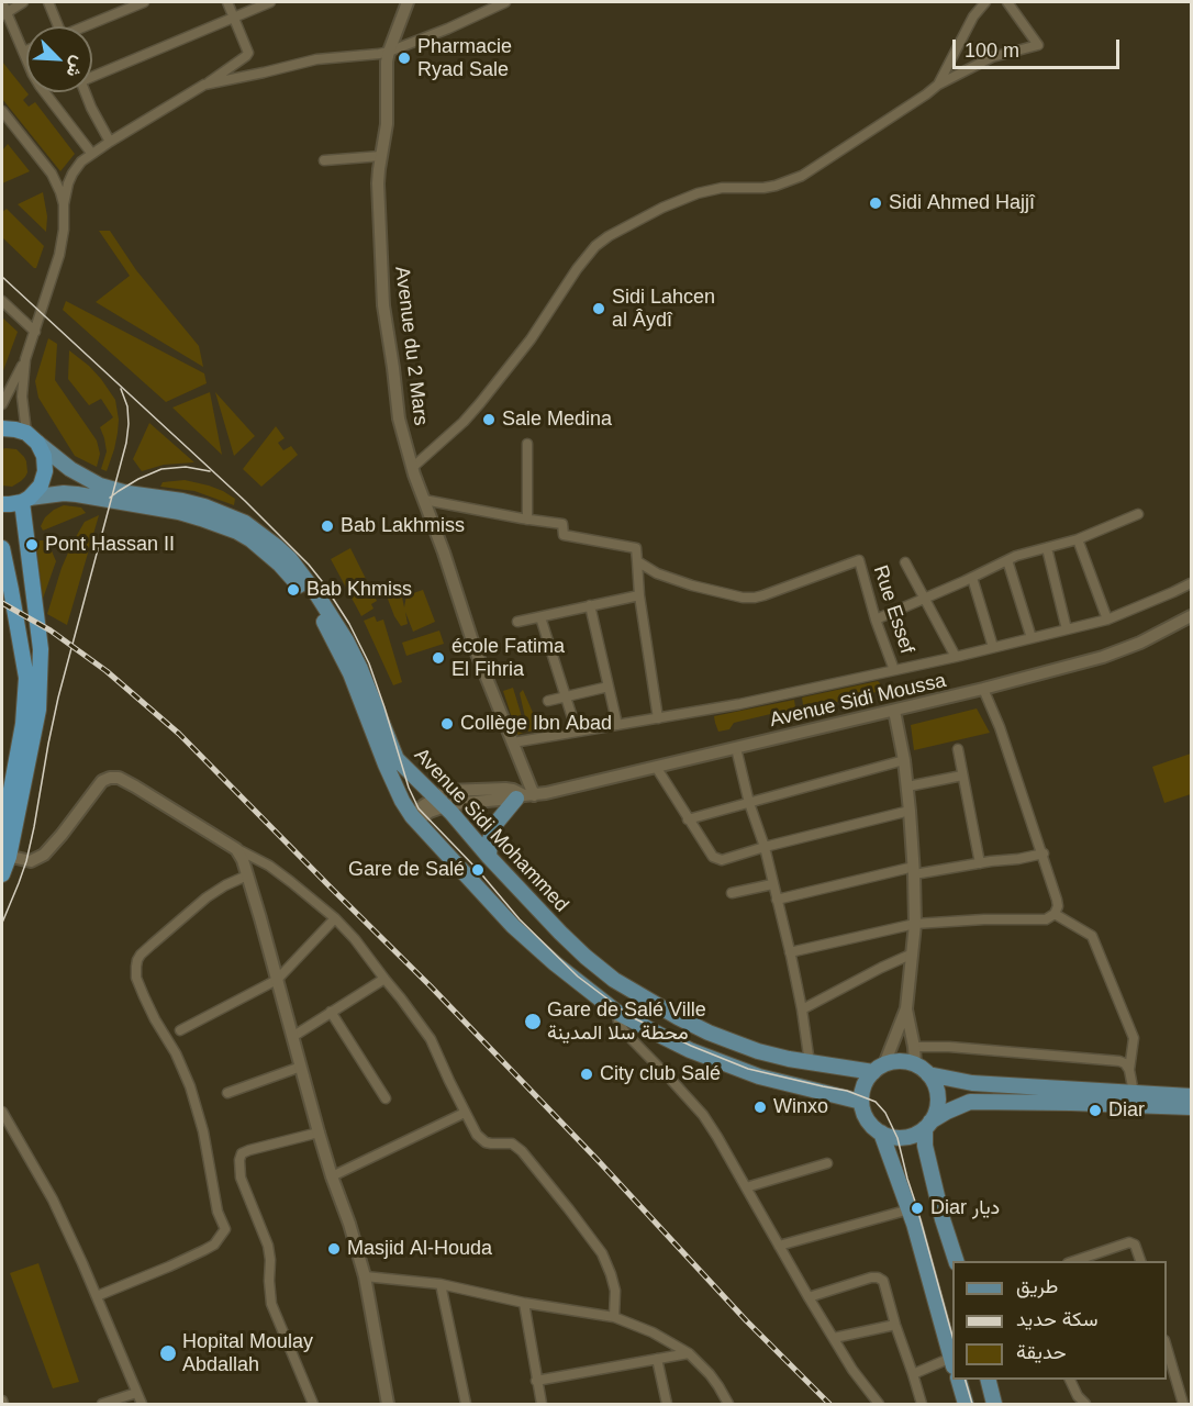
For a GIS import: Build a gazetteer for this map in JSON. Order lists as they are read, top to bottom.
{
  "streets": {
    "main road": ["Avenue Sidi Mohammed"],
    "street": ["Avenue du 2 Mars", "Rue Essef", "Avenue Sidi Moussa"]
  },
  "crossings": [
    ["Avenue du 2 Mars", "Avenue Sidi Moussa"],
    ["Avenue Sidi Moussa", "Avenue Sidi Mohammed"]
  ],
  "places": [
    "Pharmacie Ryad Sale",
    "Sidi Ahmed Hajjî",
    "Sidi Lahcen al Âydî",
    "Sale Medina",
    "Bab Lakhmiss",
    "Pont Hassan II",
    "Bab Khmiss",
    "école Fatima El Fihria",
    "Collège Ibn Abad",
    "Gare de Salé",
    "Gare de Salé Ville محطة سلا المدينة",
    "City club Salé",
    "Winxo",
    "Diar",
    "Diar ديار",
    "Masjid Al-Houda",
    "Hopital Moulay Abdallah"
  ],
  "legend": ["طريق", "سكة حديد", "حديقة"],
  "scale_bar": "100 m",
  "north": "bottom right"
}
